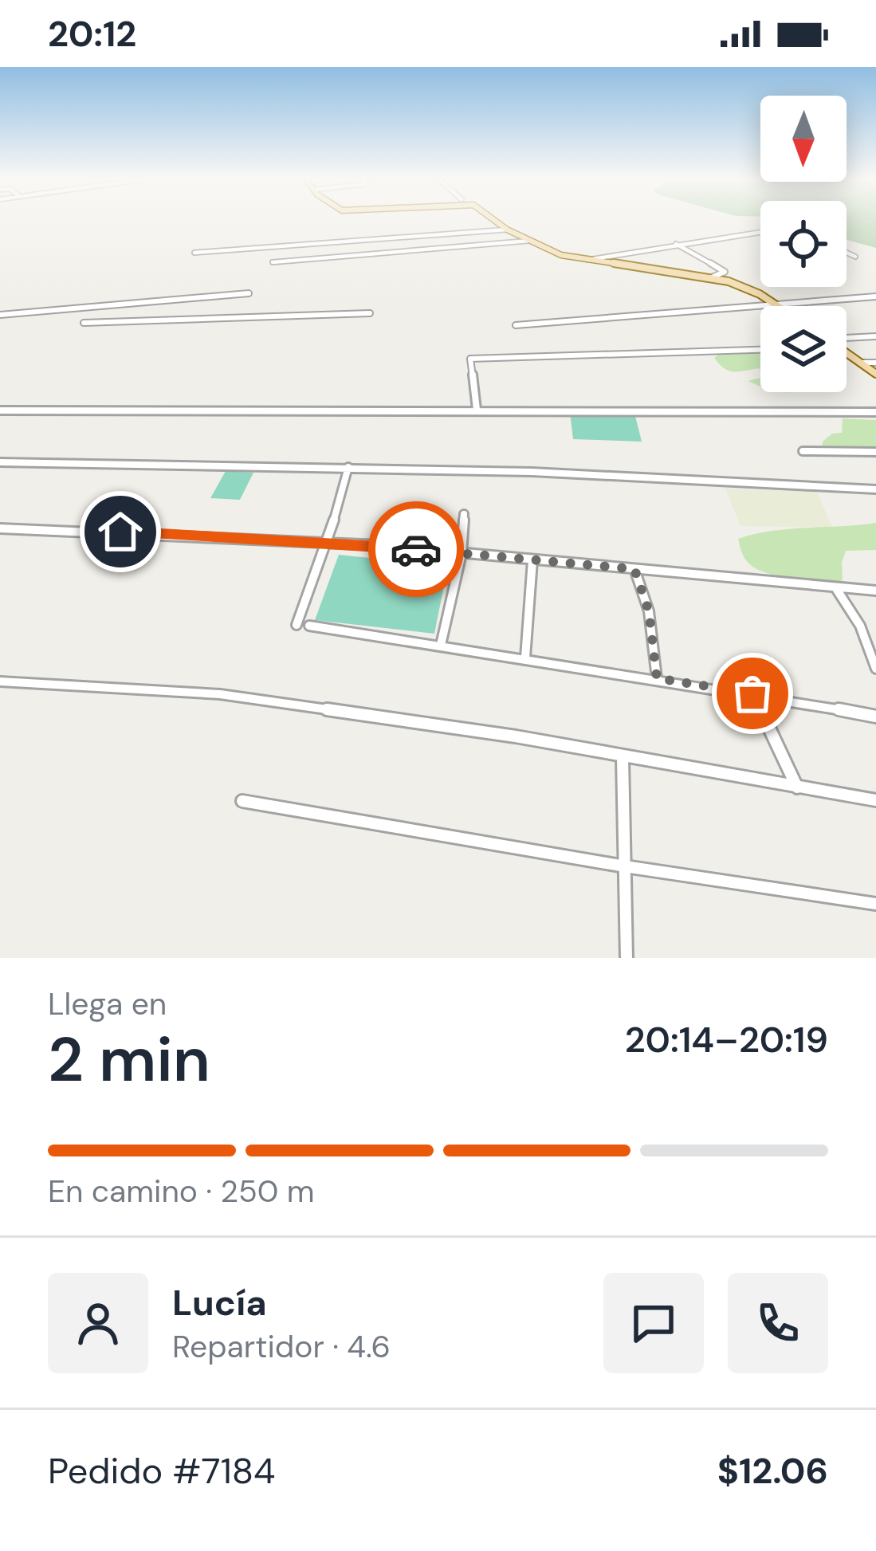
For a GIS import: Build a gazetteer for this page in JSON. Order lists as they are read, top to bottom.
{
  "north": "bottom",
  "page": {
    "status": "20:12",
    "heading": ["2 min", "Llega en", "20:14–20:19"],
    "panel": [
      "Lucía",
      "Repartidor · 4.6",
      "Pedido #7184",
      "$12.06"
    ],
    "bar": "En camino · 250 m"
  }
}
